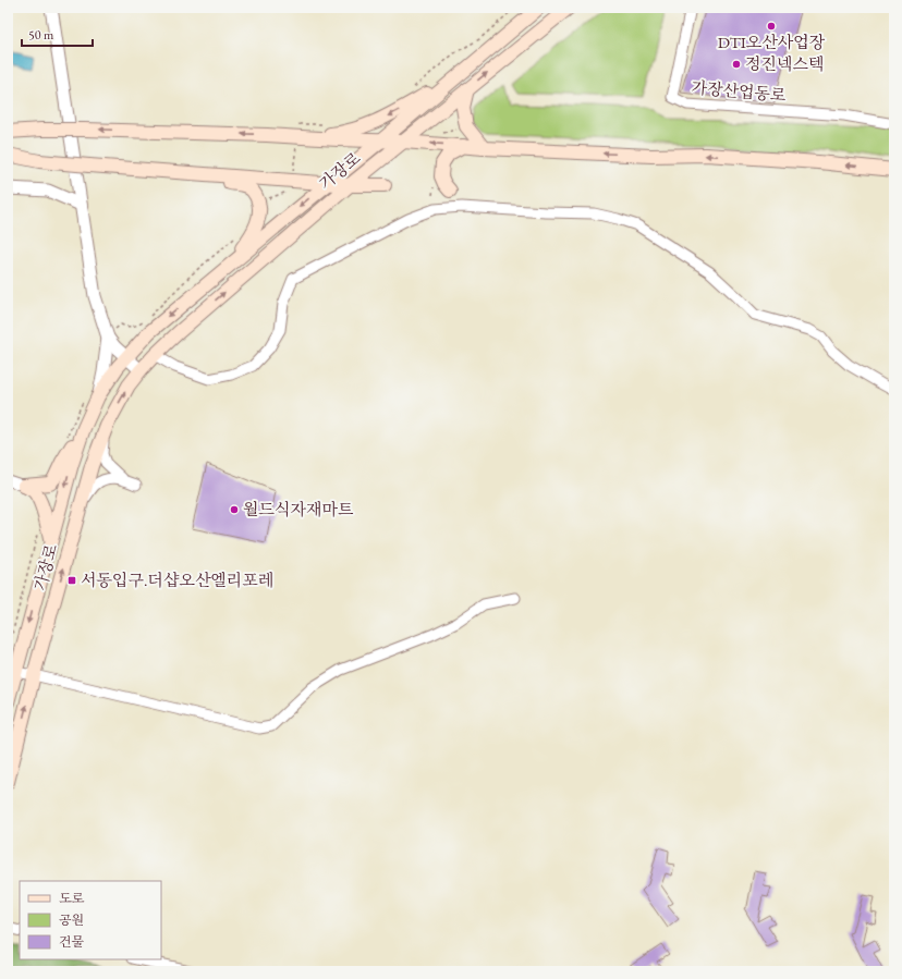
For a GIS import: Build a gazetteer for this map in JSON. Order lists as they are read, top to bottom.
{
  "streets": {
    "main road": ["가장로"],
    "street": ["가장산업동로"]
  },
  "places": {
    "other": ["DTI오산사업장", "정진넥스텍", "월드식자재마트"],
    "transit": ["서동입구.더샵오산엘리포레"]
  },
  "legend": ["도로", "공원", "건물"],
  "scale_bar": "50 m"
}
